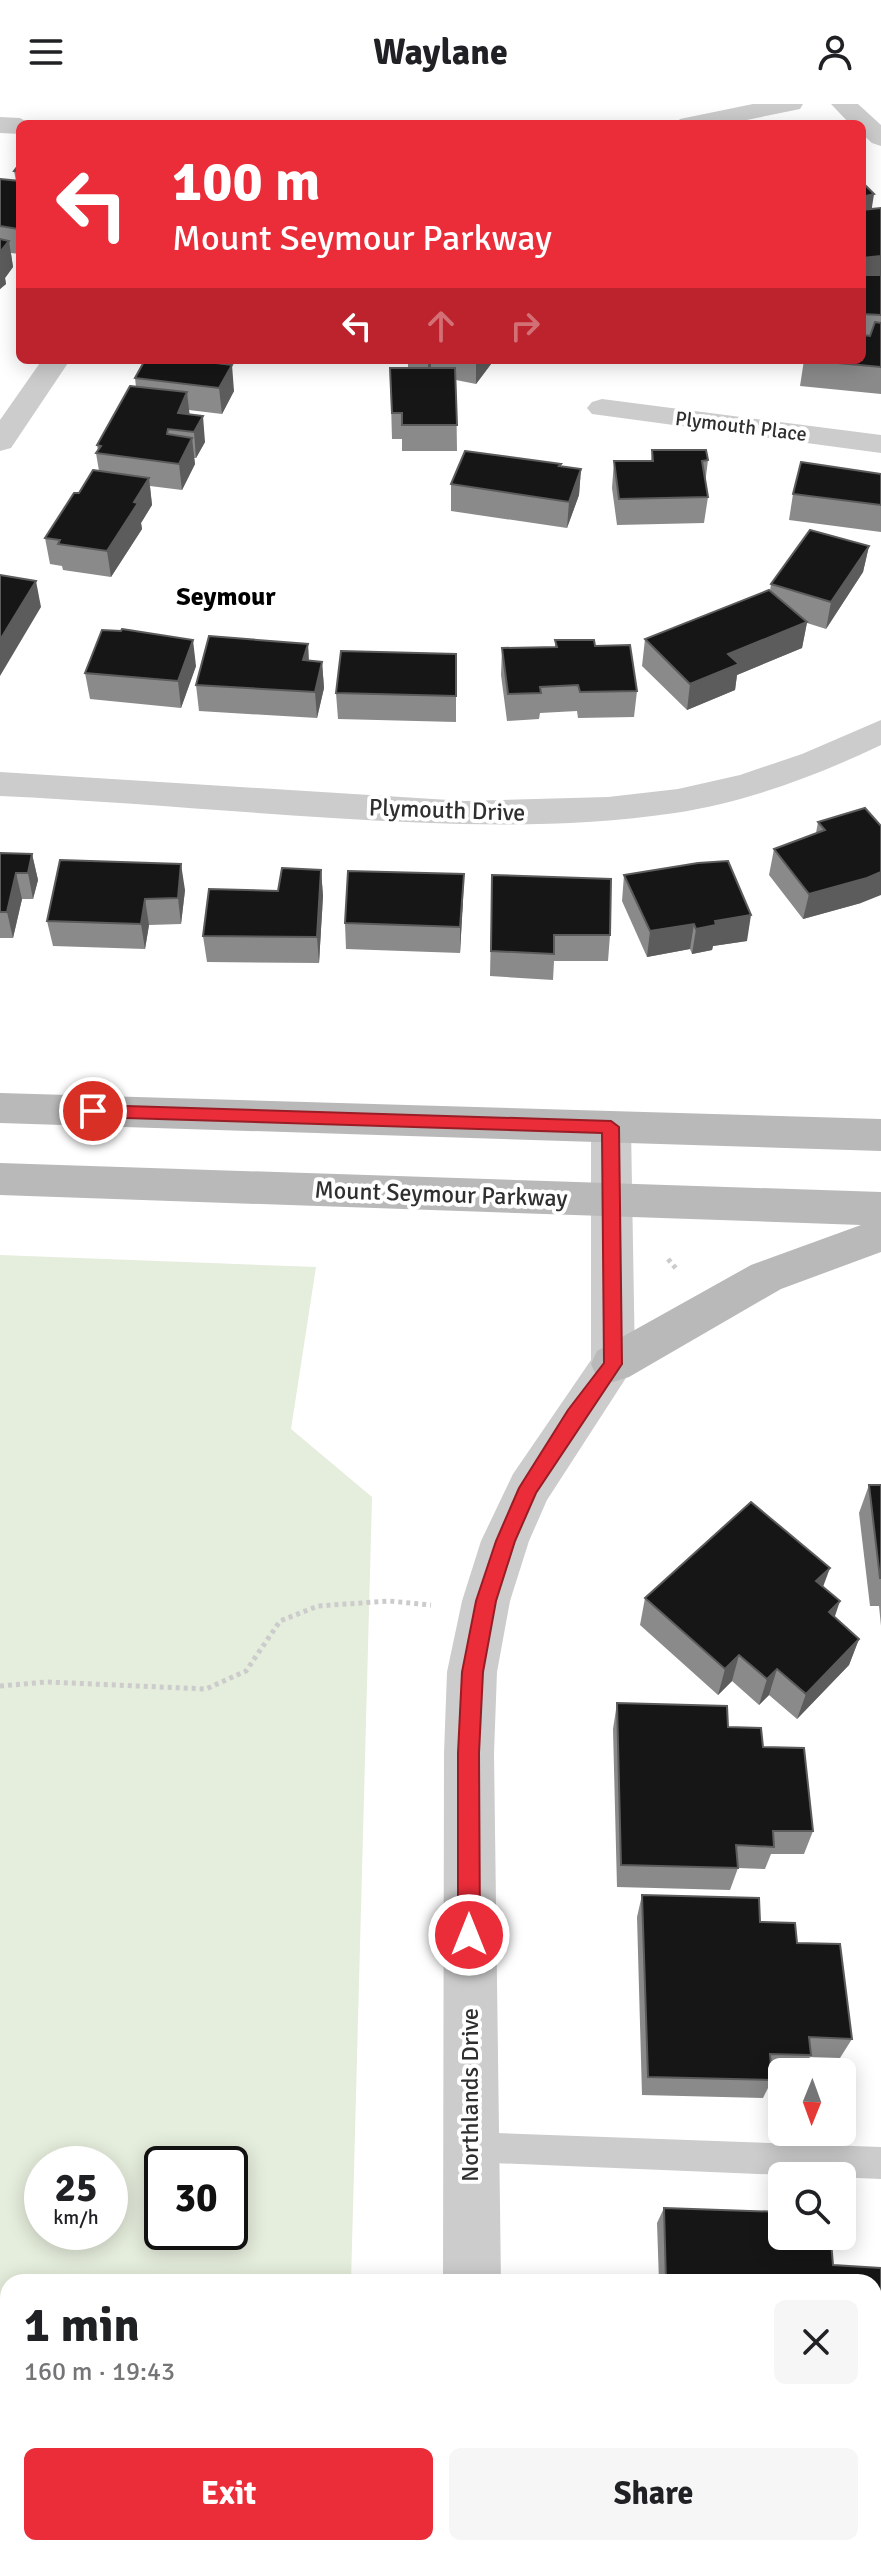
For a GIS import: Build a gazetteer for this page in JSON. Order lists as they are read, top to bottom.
{
  "streets": {
    "main road": ["Mount Seymour Parkway"],
    "street": ["Plymouth Place", "Plymouth Drive", "Northlands Drive"]
  },
  "districts": ["Seymour"],
  "north": "bottom",
  "page": {
    "header": "Waylane",
    "turn": ["100 m", "Mount Seymour Parkway"],
    "speed": "25 km/h",
    "limit": "30",
    "heading": ["1 min", "160 m · 19:43"],
    "buttons": ["Exit", "Share"]
  }
}
